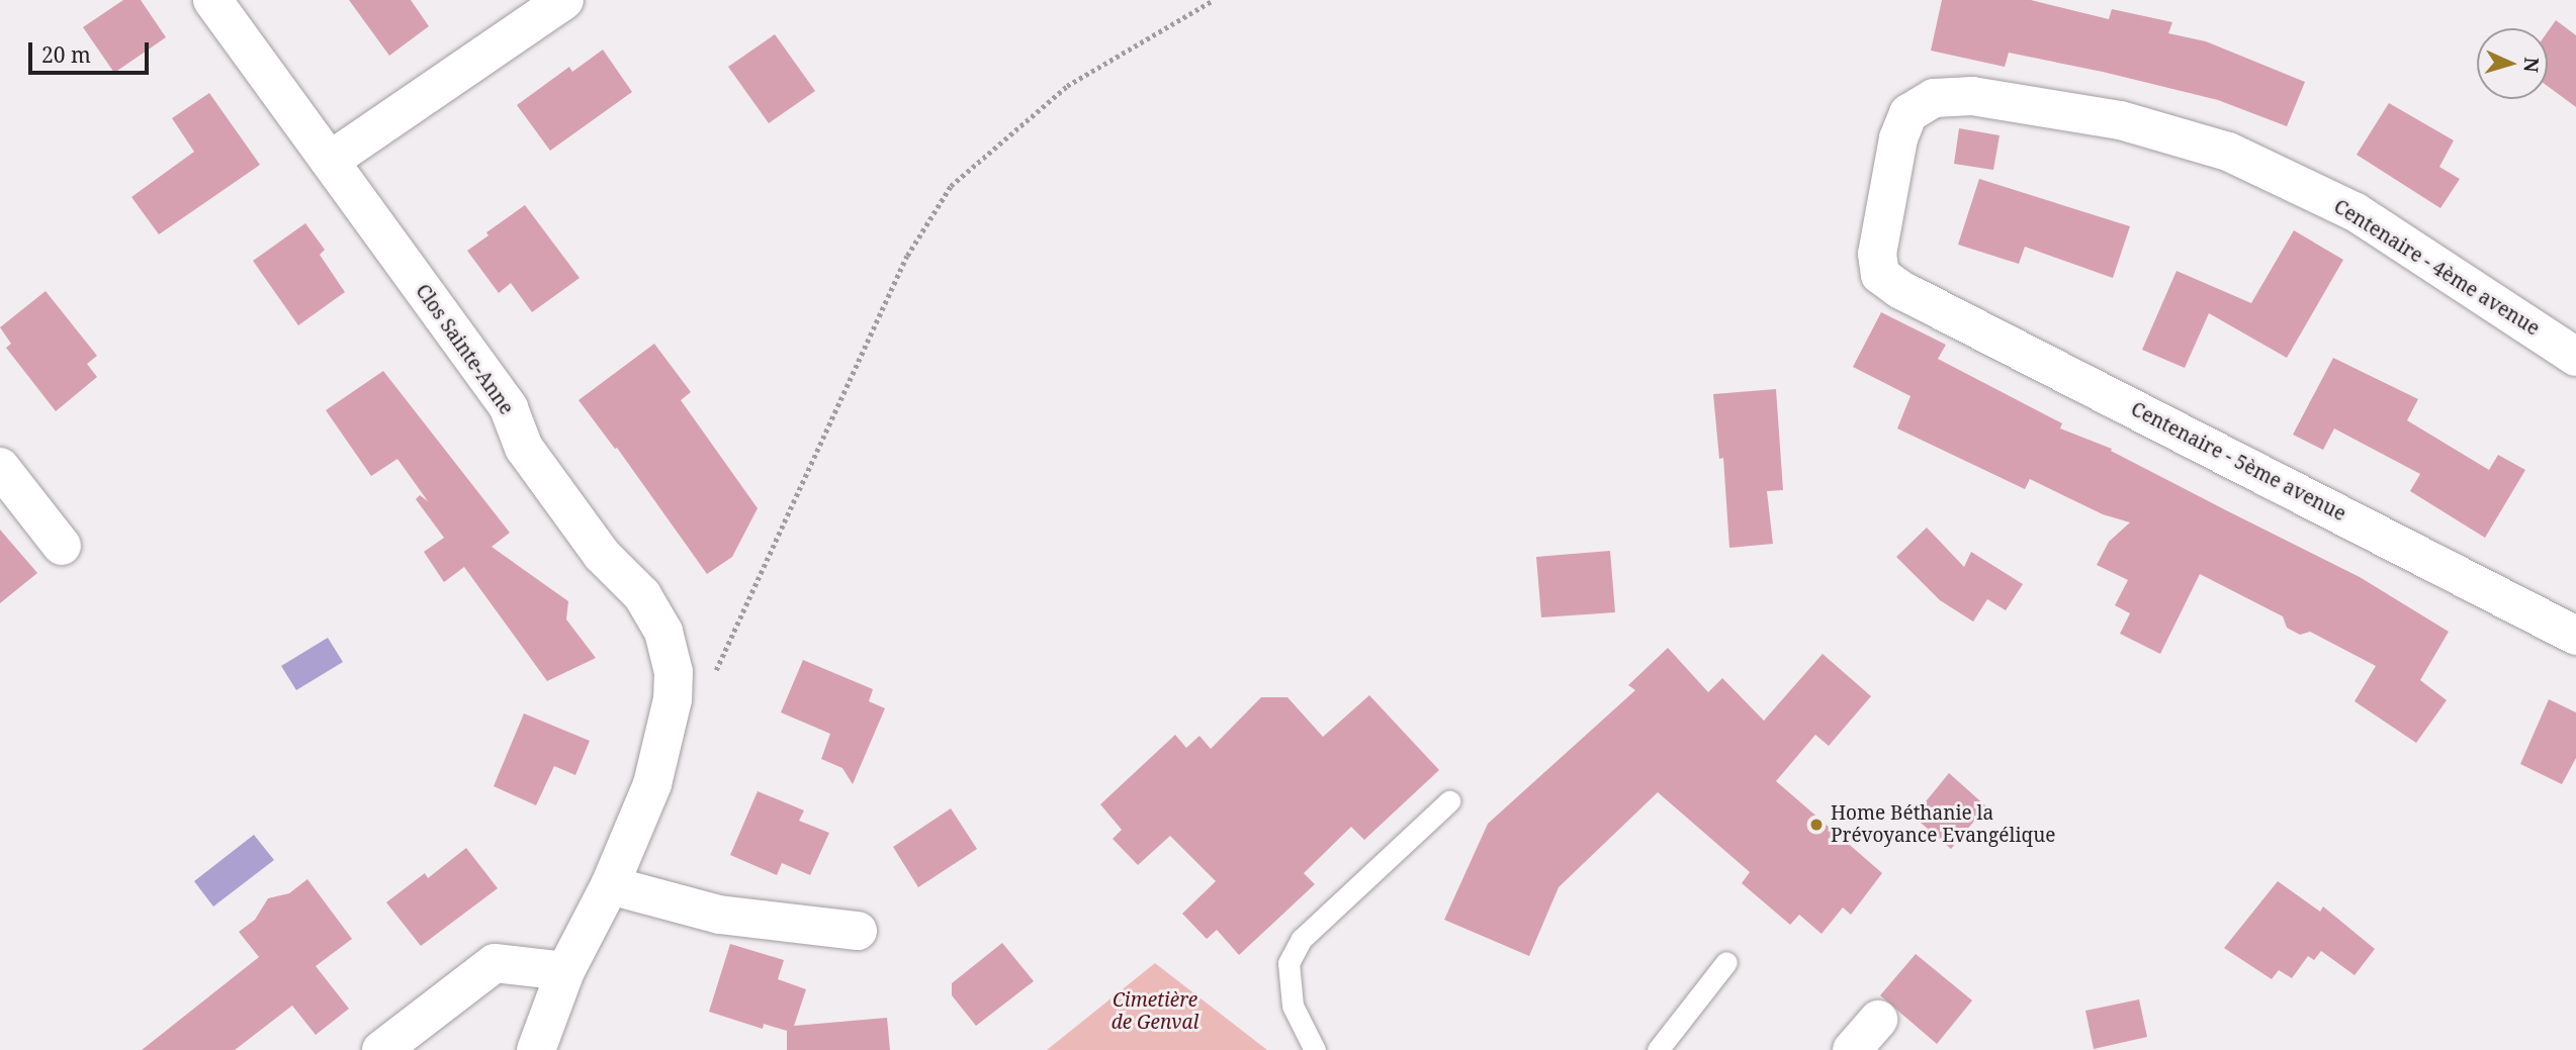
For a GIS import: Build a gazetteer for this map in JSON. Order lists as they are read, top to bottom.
{
  "streets": {
    "street": ["Centenaire - 4ème avenue", "Clos Sainte-Anne", "Centenaire - 5ème avenue"]
  },
  "crossings": [
    ["Centenaire - 4ème avenue", "Centenaire - 5ème avenue"]
  ],
  "parks": ["Cimetière de Genval"],
  "places": ["Home Béthanie la Prévoyance Evangélique"],
  "scale_bar": "20 m",
  "north": "right"
}
